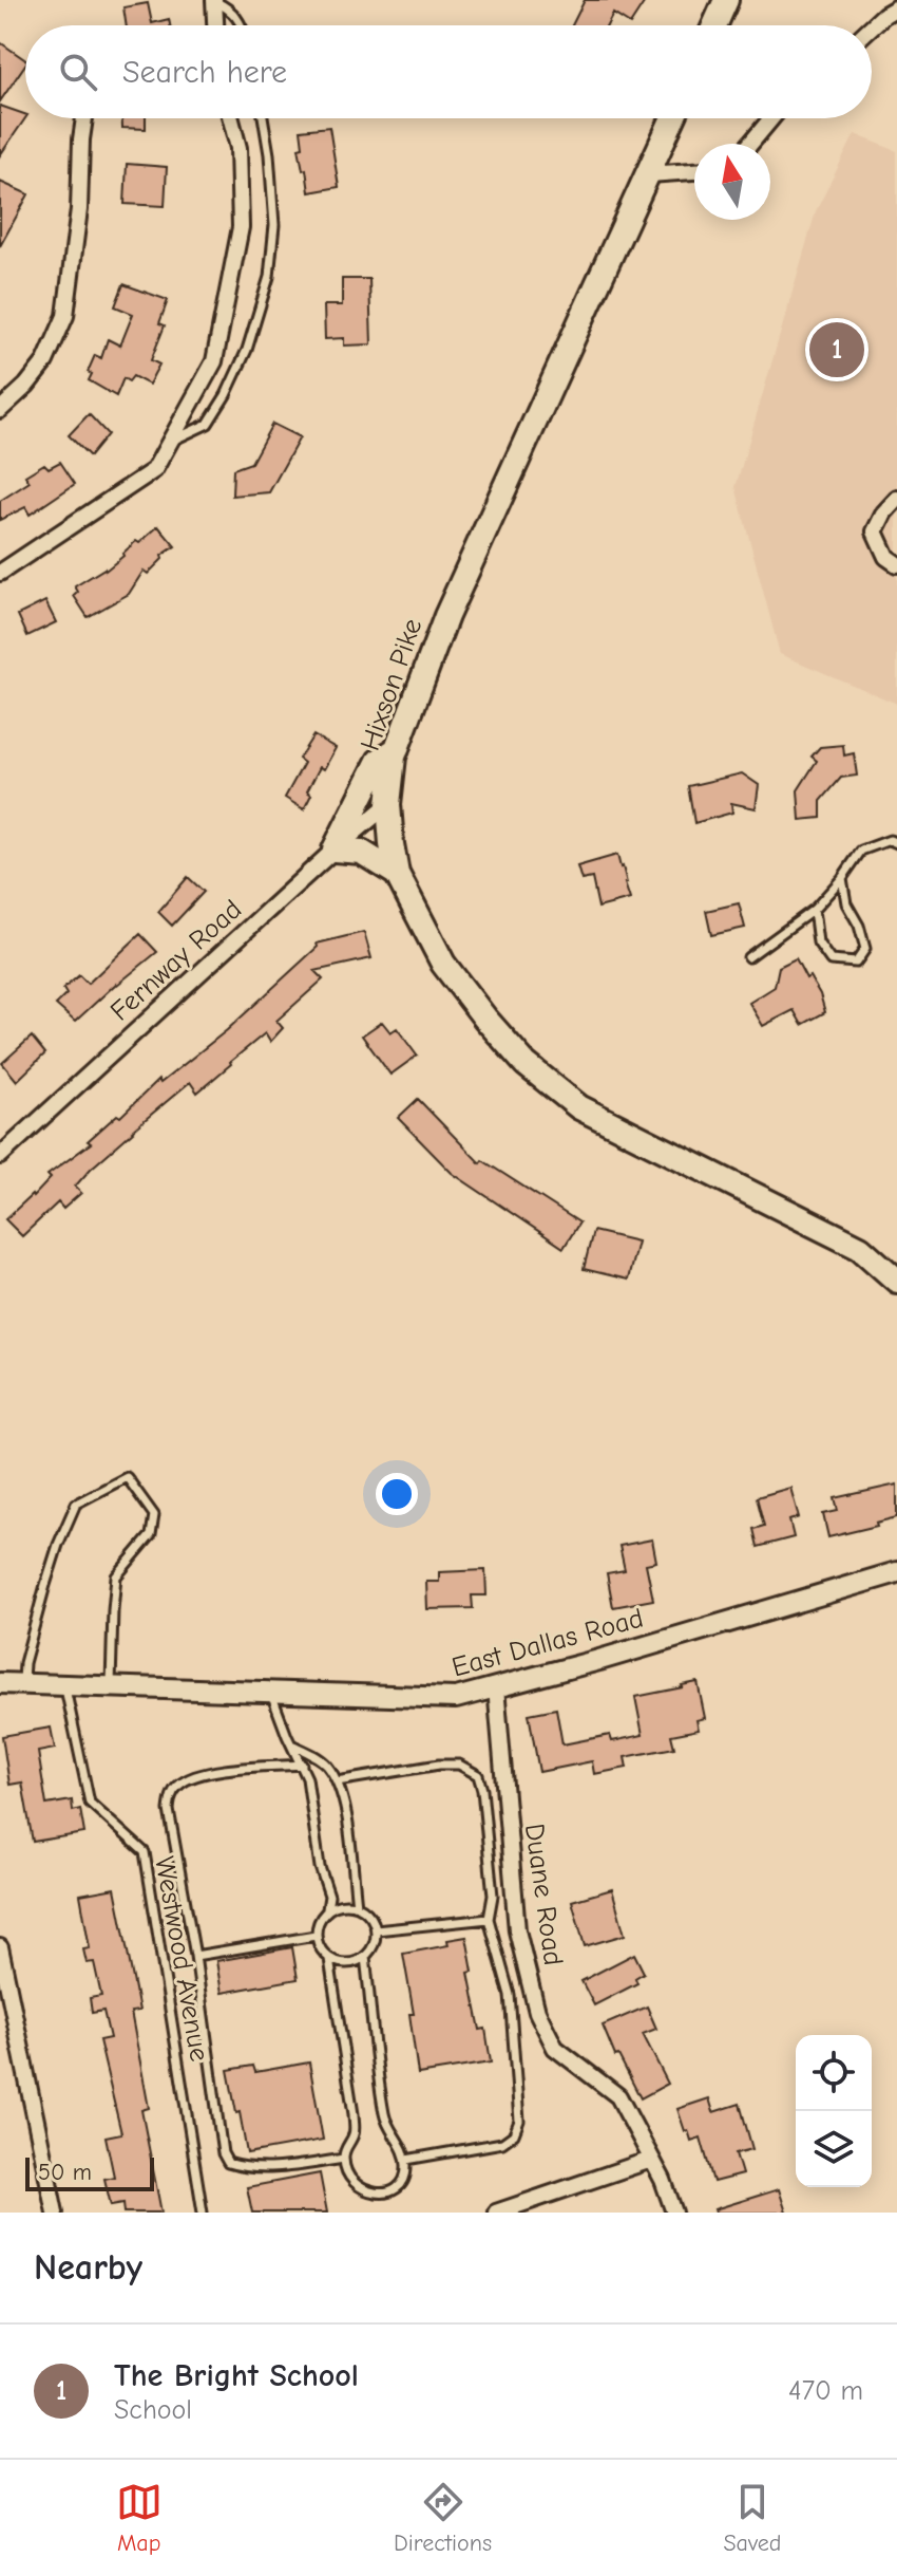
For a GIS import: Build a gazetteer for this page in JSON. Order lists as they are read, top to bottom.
{
  "streets": {
    "main road": ["Hixson Pike"],
    "street": ["Fernway Road", "East Dallas Road", "Duane Road"],
    "lane": ["Westwood Avenue"]
  },
  "crossings": [
    ["Hixson Pike", "Fernway Road"],
    ["East Dallas Road", "Duane Road"],
    ["East Dallas Road", "Westwood Avenue"]
  ],
  "scale_bar": "50 m",
  "north": "top",
  "page": {
    "search": "Search here",
    "pins": "1",
    "scale": "50 m",
    "heading": "Nearby",
    "list": [
      {
        "mark": "1",
        "name": "The Bright School",
        "note": "School",
        "value": "470 m"
      }
    ],
    "nav": ["Map", "Directions", "Saved"]
  }
}
